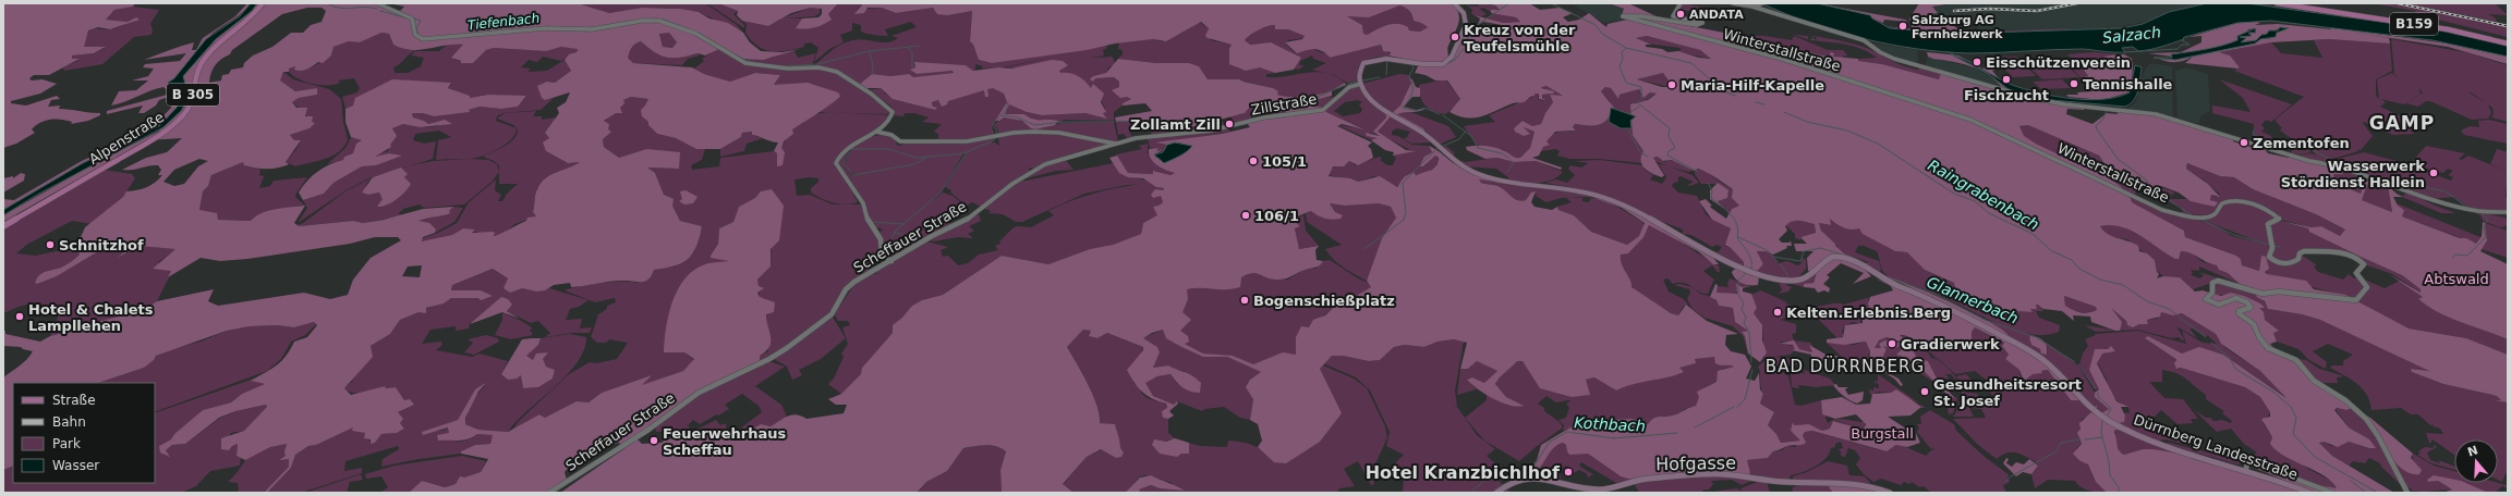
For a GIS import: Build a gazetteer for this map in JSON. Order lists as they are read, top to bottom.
{
  "streets": {
    "main road": [
      "B159",
      "B 305",
      "Alpenstraße",
      "Dürrnberg Landesstraße",
      "Hofgasse"
    ],
    "street": ["Winterstallstraße", "Zillstraße", "Scheffauer Straße"]
  },
  "crossings": [
    ["Zillstraße", "Scheffauer Straße"],
    ["Zillstraße", "Dürrnberg Landesstraße"]
  ],
  "districts": ["GAMP", "BAD DÜRRNBERG"],
  "water": [
    "Tiefenbach",
    "Salzach",
    "Raingrabenbach",
    "Glannerbach",
    "Kothbach"
  ],
  "parks": ["Abtswald", "Burgstall"],
  "places": [
    "ANDATA",
    "Salzburg AG Fernheizwerk",
    "Kreuz von der Teufelsmühle",
    "Eisschützenverein",
    "Fischzucht",
    "Tennishalle",
    "Maria-Hilf-Kapelle",
    "Zollamt Zill",
    "Zementofen",
    "105/1",
    "Wasserwerk Stördienst Hallein",
    "106/1",
    "Schnitzhof",
    "Bogenschießplatz",
    "Kelten.Erlebnis.Berg",
    "Hotel & Chalets Lampllehen",
    "Gradierwerk",
    "Gesundheitsresort St. Josef",
    "Feuerwehrhaus Scheffau",
    "Hotel Kranzbichlhof"
  ],
  "legend": [
    "Straße",
    "Bahn",
    "Park",
    "Wasser"
  ],
  "north": "top"
}
